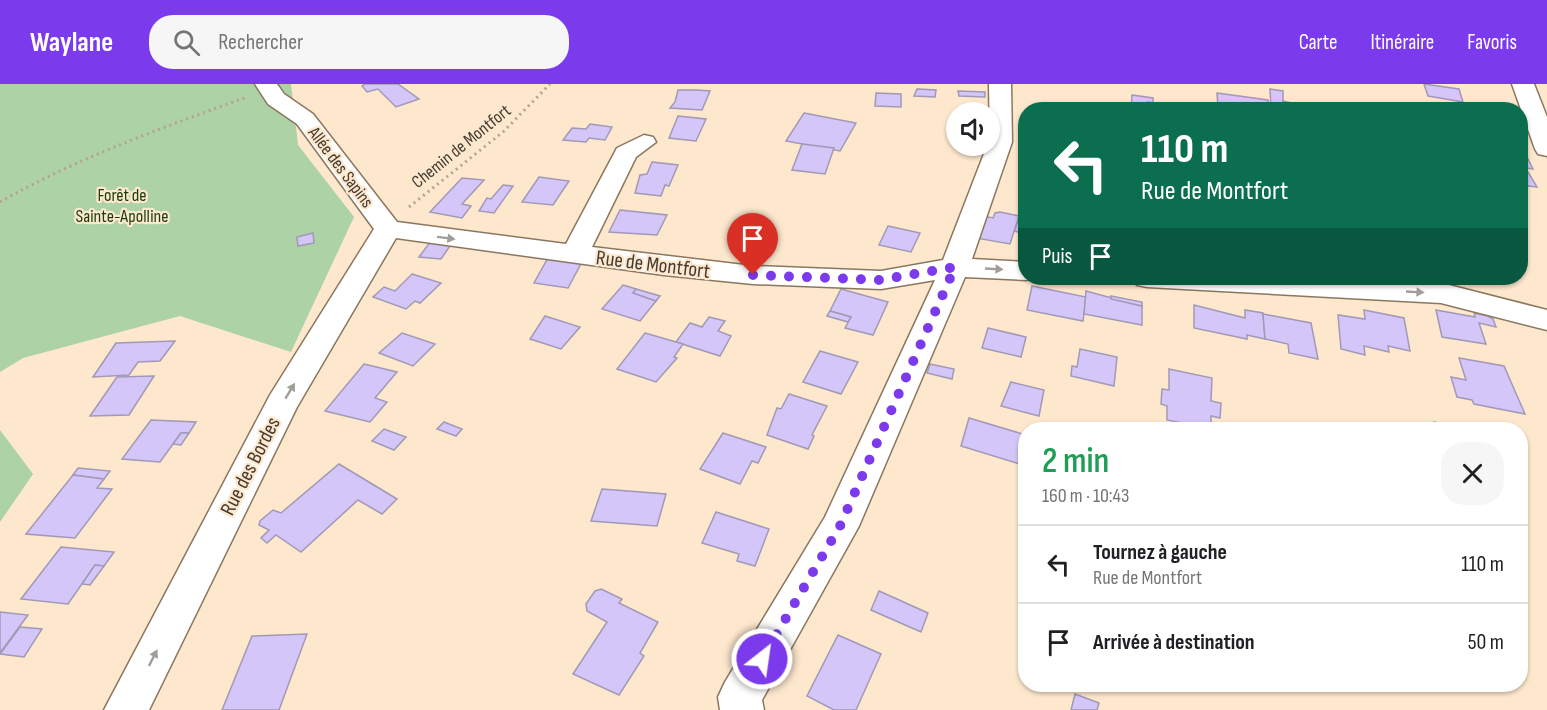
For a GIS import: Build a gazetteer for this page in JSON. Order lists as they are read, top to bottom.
{
  "streets": {
    "street": ["Allée des Sapins", "Rue de Montfort", "Rue des Bordes"],
    "path": ["Chemin de Montfort"]
  },
  "crossings": [
    ["Chemin de Montfort", "Allée des Sapins"],
    ["Chemin de Montfort", "Rue de Montfort"],
    ["Chemin de Montfort", "Rue des Bordes"],
    ["Allée des Sapins", "Rue de Montfort"],
    ["Allée des Sapins", "Rue des Bordes"],
    ["Rue de Montfort", "Rue des Bordes"]
  ],
  "one_way": ["Rue de Montfort", "Rue des Bordes"],
  "parks": ["Forêt de Sainte-Apolline"],
  "page": {
    "header": "Waylane",
    "search": "Rechercher",
    "nav": ["Carte", "Itinéraire", "Favoris"],
    "turn": ["110 m", "Rue de Montfort"],
    "then": "Puis",
    "heading": ["2 min", "160 m · 10:43"],
    "list": [
      {
        "name": "Tournez à gauche",
        "note": "Rue de Montfort",
        "value": "110 m"
      },
      {
        "name": "Arrivée à destination",
        "value": "50 m"
      }
    ]
  }
}
